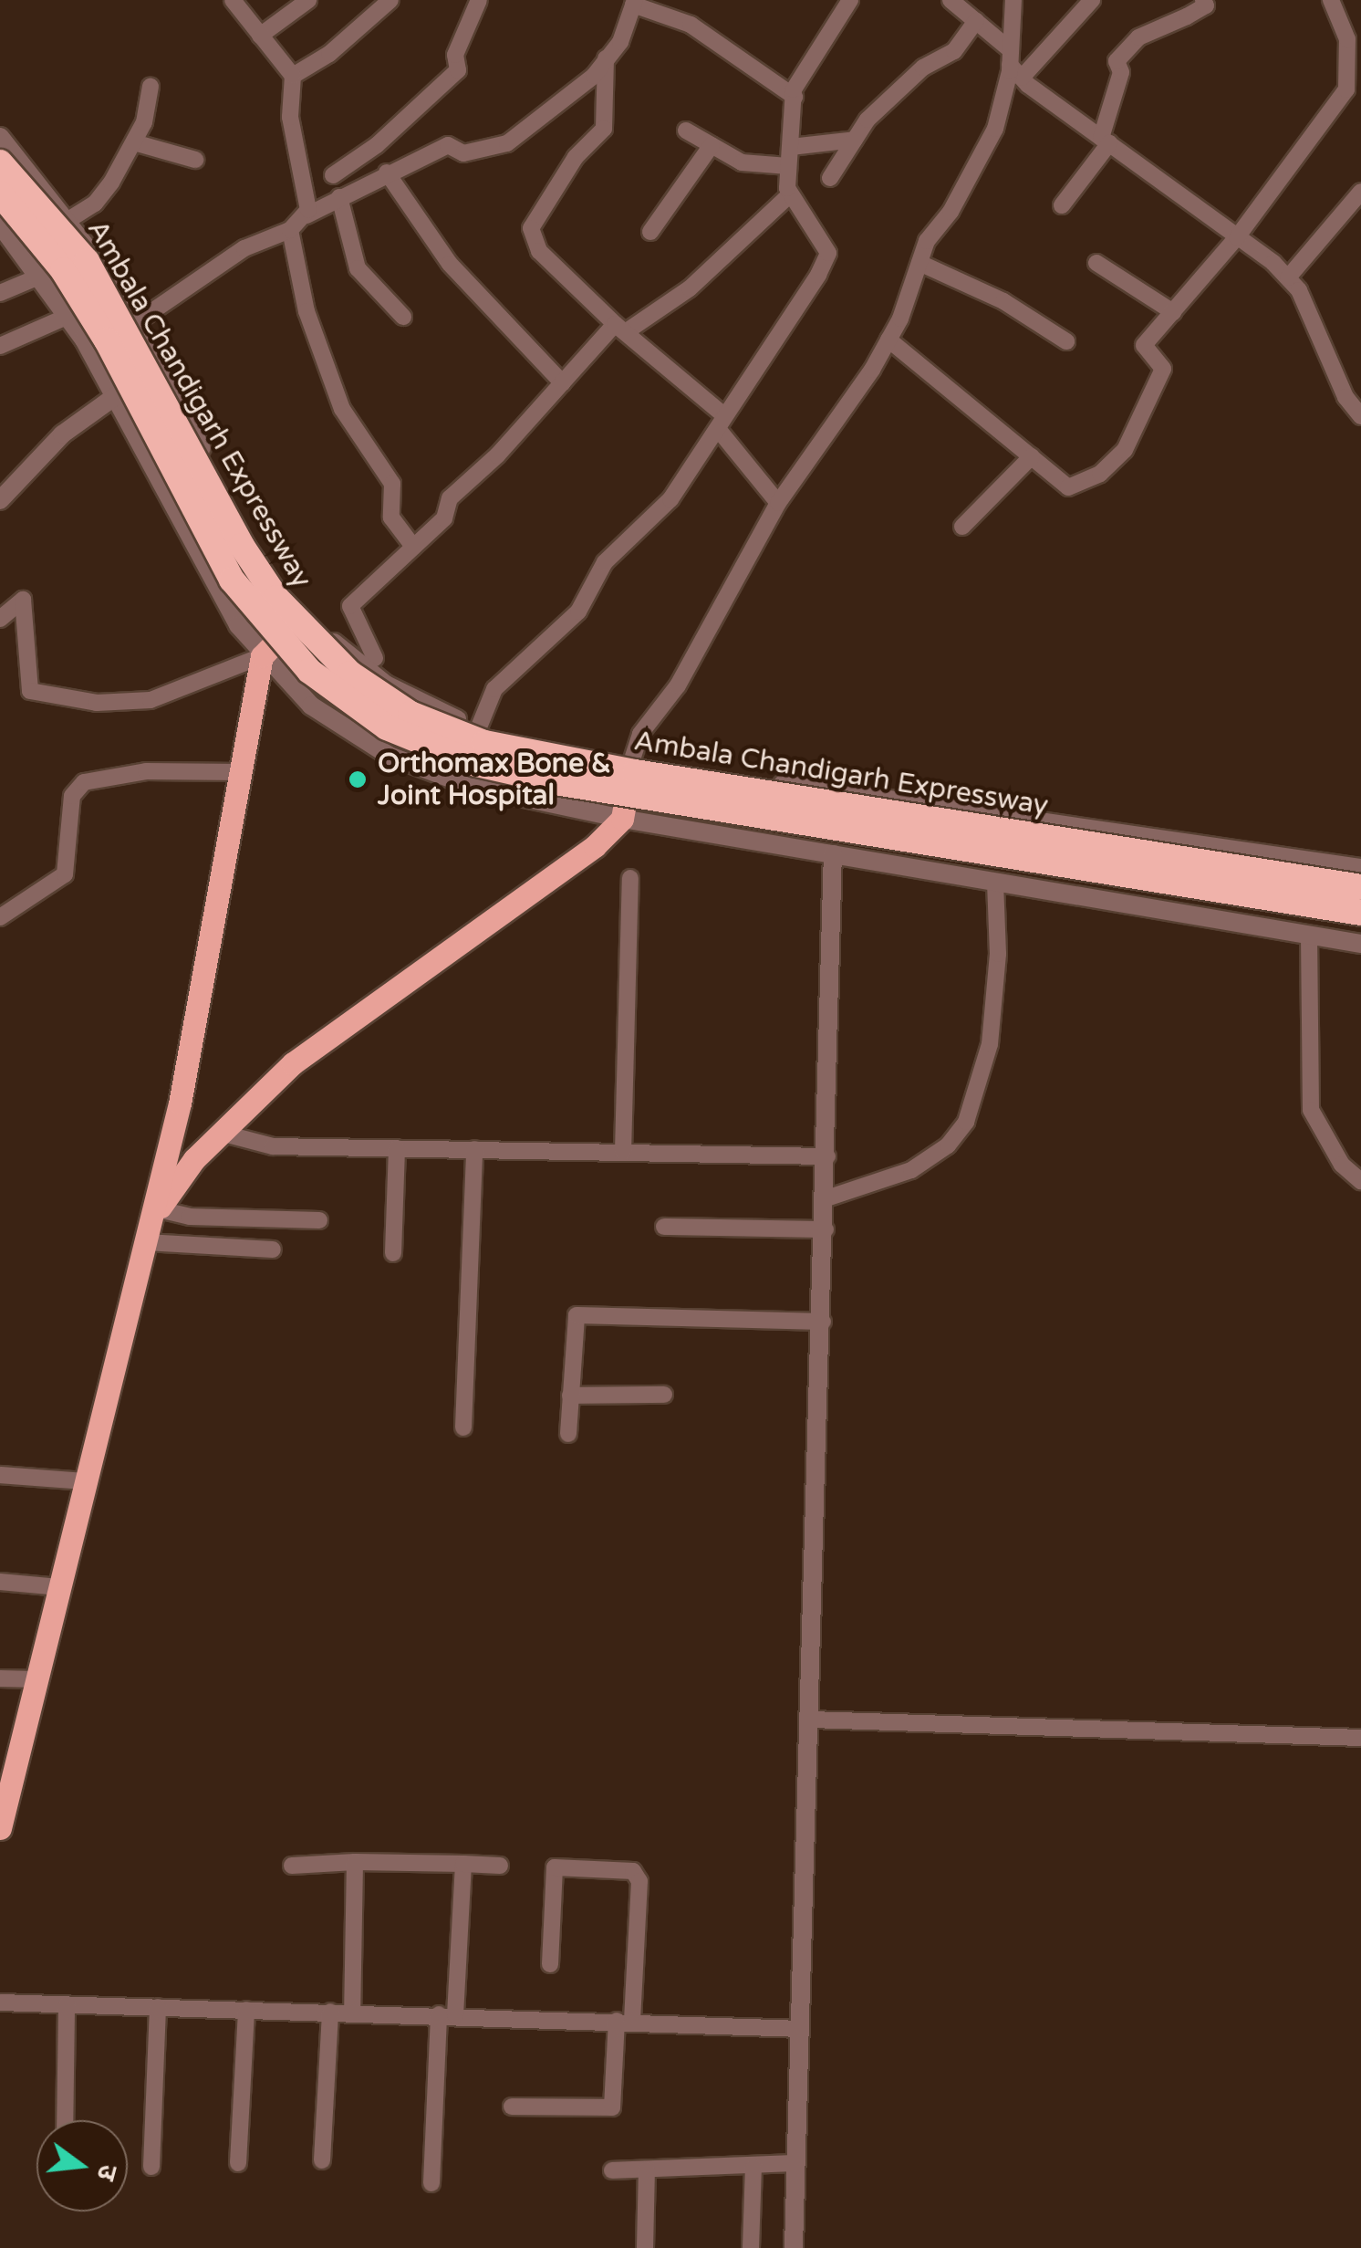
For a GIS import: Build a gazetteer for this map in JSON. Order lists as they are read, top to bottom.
{
  "streets": {
    "highway": ["Ambala Chandigarh Expressway"]
  },
  "places": ["Orthomax Bone & Joint Hospital"],
  "north": "right"
}
